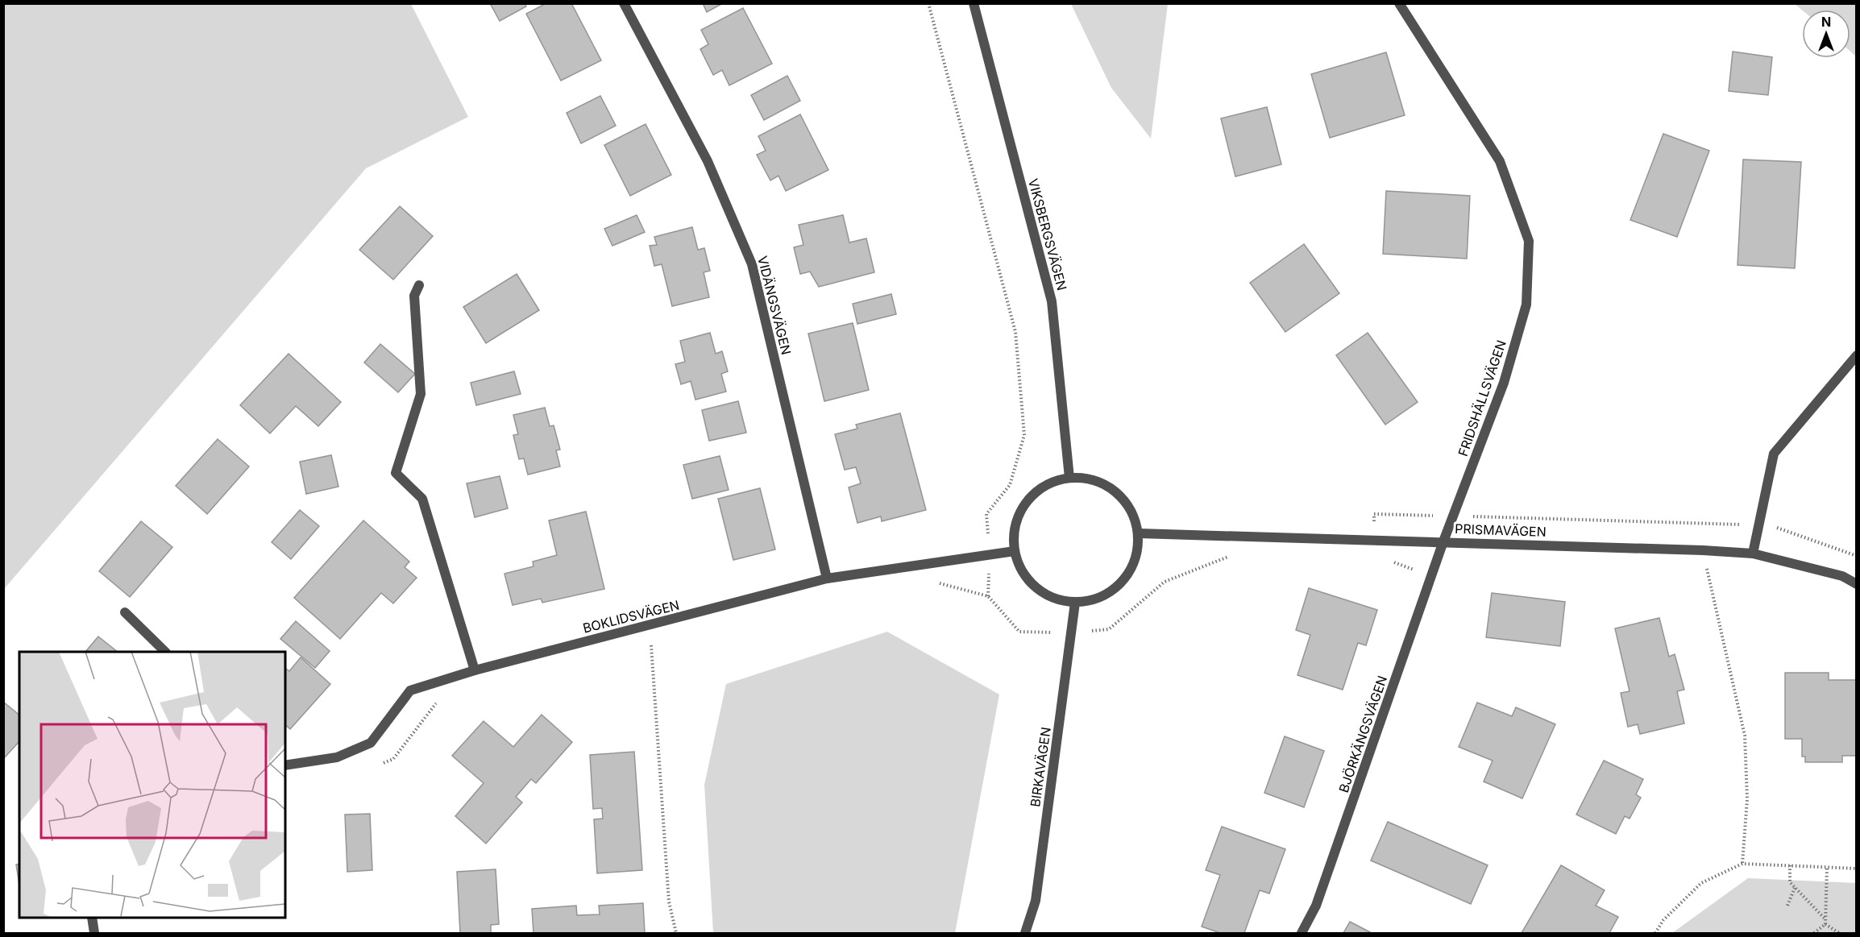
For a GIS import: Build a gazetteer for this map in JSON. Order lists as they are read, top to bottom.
{
  "streets": {
    "street": [
      "VIKSBERGSVÄGEN",
      "VIDÄNGSVÄGEN",
      "FRIDSHÄLLSVÄGEN",
      "PRISMAVÄGEN",
      "BOKLIDSVÄGEN",
      "BJÖRKÄNGSVÄGEN",
      "BIRKAVÄGEN"
    ]
  },
  "crossings": [
    ["VIKSBERGSVÄGEN", "PRISMAVÄGEN"],
    ["VIKSBERGSVÄGEN", "BOKLIDSVÄGEN"],
    ["VIKSBERGSVÄGEN", "BIRKAVÄGEN"],
    ["VIDÄNGSVÄGEN", "BOKLIDSVÄGEN"],
    ["FRIDSHÄLLSVÄGEN", "PRISMAVÄGEN"],
    ["FRIDSHÄLLSVÄGEN", "BJÖRKÄNGSVÄGEN"],
    ["PRISMAVÄGEN", "BOKLIDSVÄGEN"],
    ["PRISMAVÄGEN", "BJÖRKÄNGSVÄGEN"],
    ["PRISMAVÄGEN", "BIRKAVÄGEN"],
    ["BOKLIDSVÄGEN", "BIRKAVÄGEN"]
  ],
  "north": "top"
}
